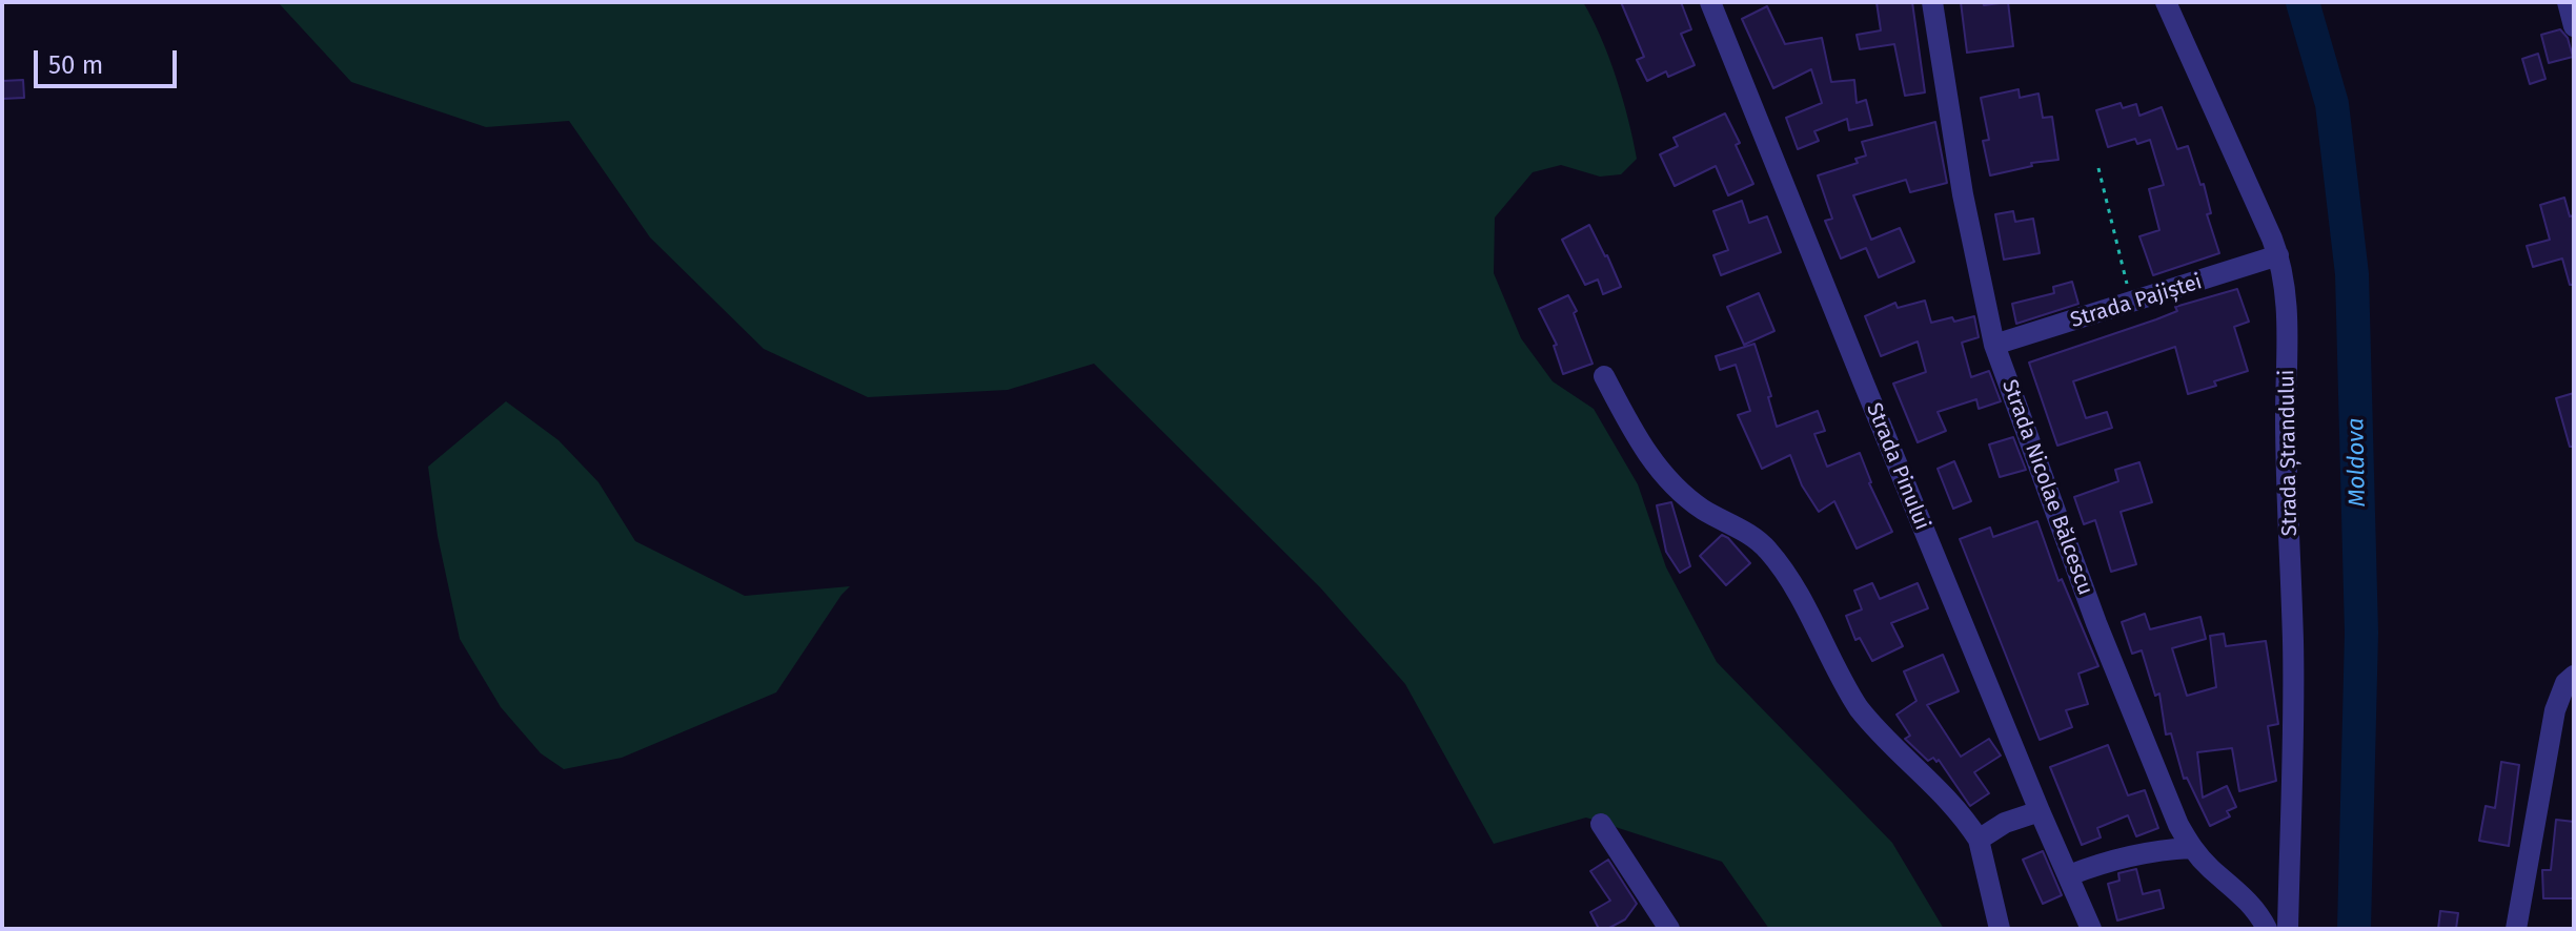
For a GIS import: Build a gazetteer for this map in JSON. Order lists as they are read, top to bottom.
{
  "streets": {
    "street": [
      "Strada Pajiștei",
      "Strada Ștrandului",
      "Strada Pinului",
      "Strada Nicolae Bălcescu"
    ]
  },
  "crossings": [
    ["Strada Pajiștei", "Strada Ștrandului"],
    ["Strada Pajiștei", "Strada Nicolae Bălcescu"]
  ],
  "water": ["Moldova"],
  "scale_bar": "50 m"
}
